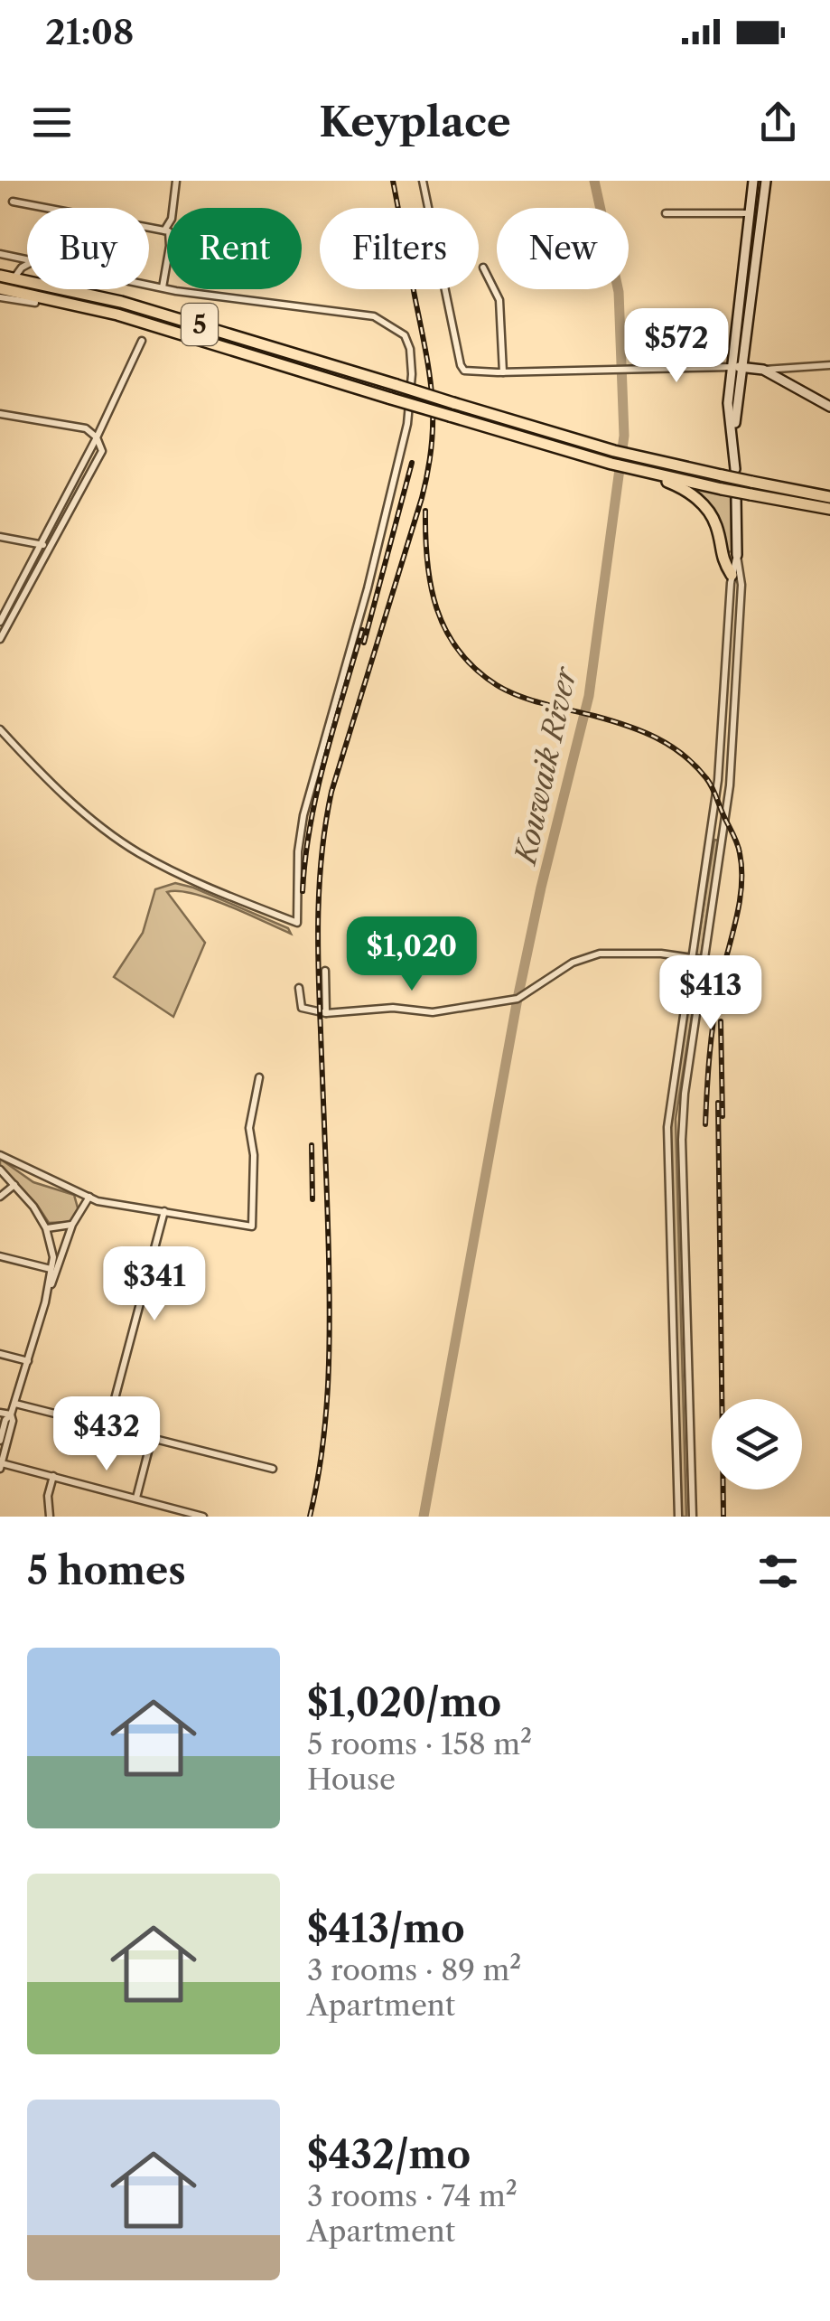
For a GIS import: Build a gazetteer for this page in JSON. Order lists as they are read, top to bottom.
{
  "streets": {
    "highway": ["5"]
  },
  "water": ["Kouwaik River"],
  "page": {
    "status": "21:08",
    "header": "Keyplace",
    "chip": [
      "Buy",
      "Rent",
      "Filters",
      "New"
    ],
    "price": [
      "$572",
      "$1,020",
      "$413",
      "$341",
      "$432"
    ],
    "heading": "5 homes",
    "list": [
      {
        "name": "$1,020/mo",
        "note": "5 rooms · 158 m² · House"
      },
      {
        "name": "$413/mo",
        "note": "3 rooms · 89 m² · Apartment"
      },
      {
        "name": "$432/mo",
        "note": "3 rooms · 74 m² · Apartment"
      }
    ]
  }
}
